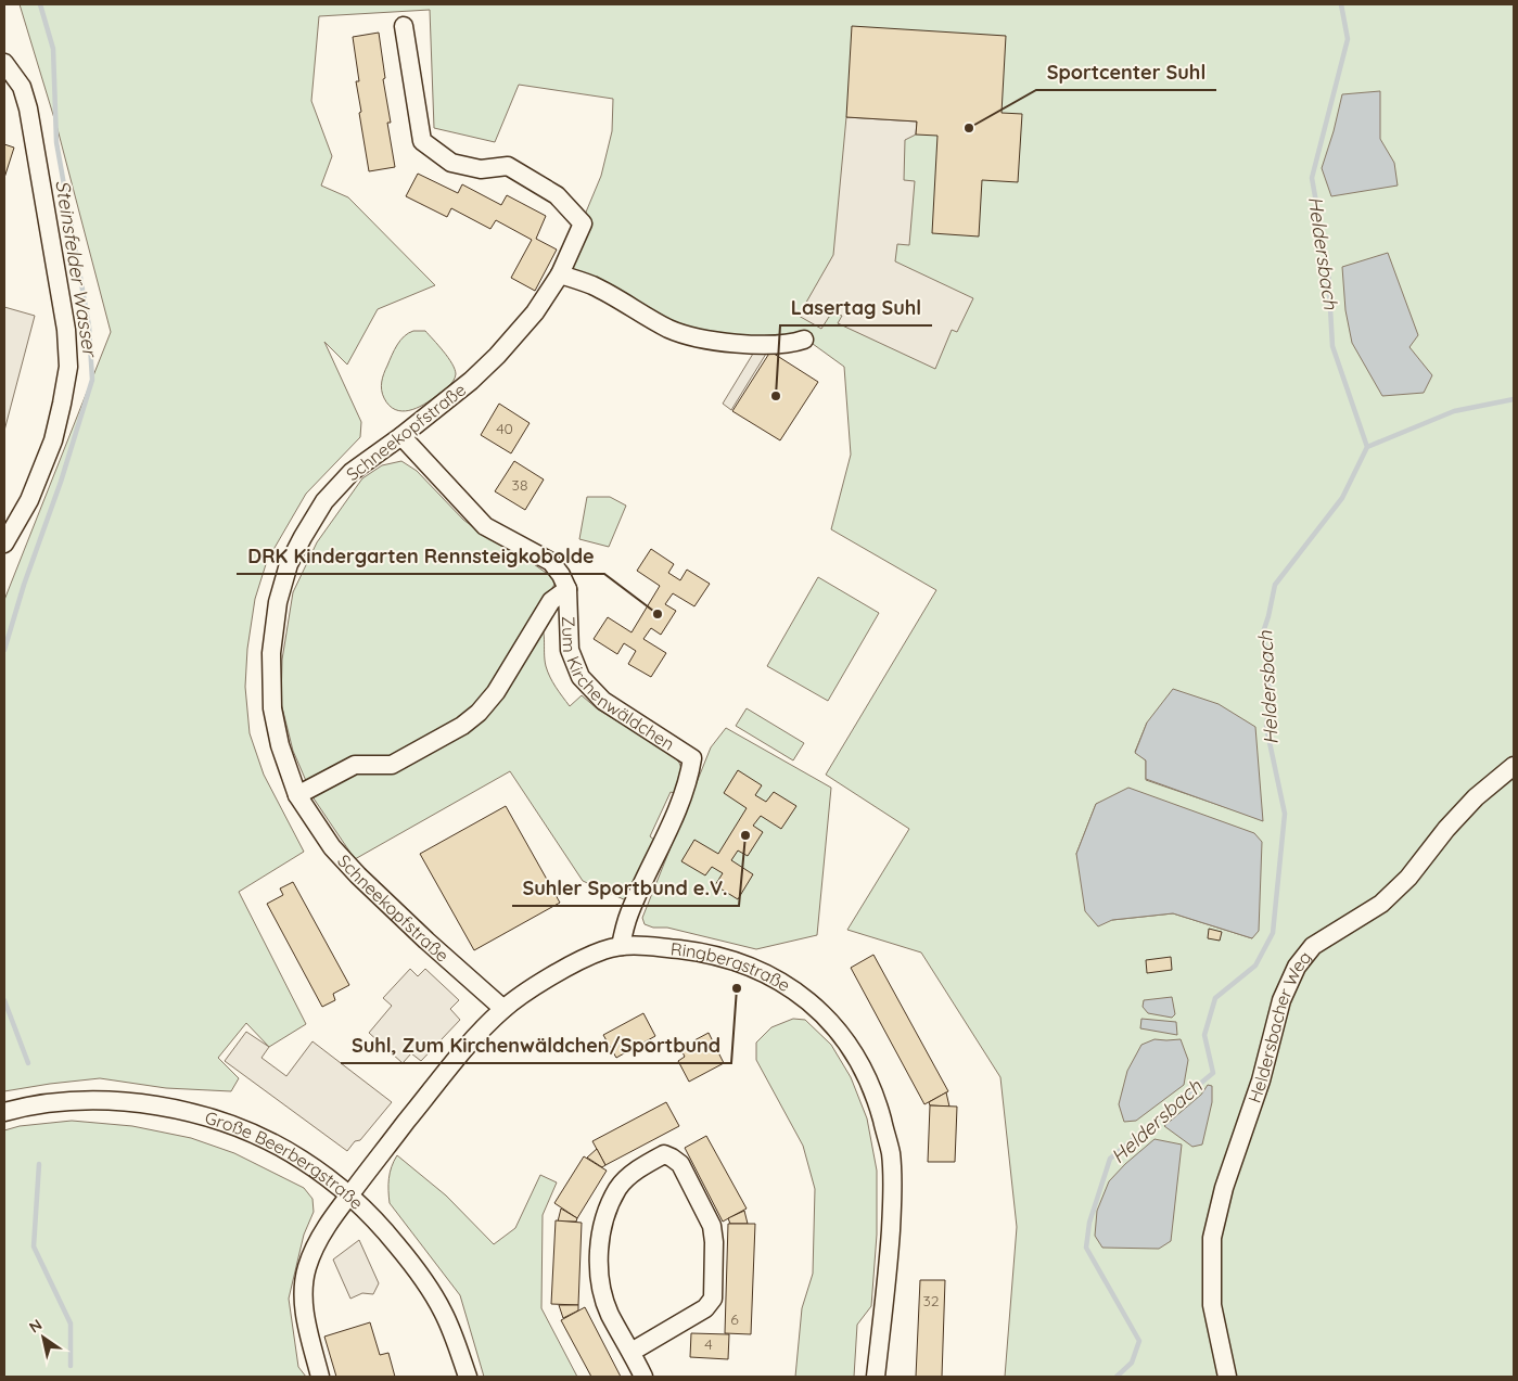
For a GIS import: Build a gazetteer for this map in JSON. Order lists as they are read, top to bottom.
{
  "streets": {
    "street": [
      "Schneekopfstraße",
      "Zum Kirchenwäldchen",
      "Ringbergstraße",
      "Heldersbacher Weg",
      "Große Beerbergstraße"
    ]
  },
  "crossings": [
    ["Schneekopfstraße", "Zum Kirchenwäldchen"],
    ["Schneekopfstraße", "Ringbergstraße"],
    ["Zum Kirchenwäldchen", "Ringbergstraße"],
    ["Ringbergstraße", "Große Beerbergstraße"]
  ],
  "water": ["Heldersbach", "Steinsfelder Wasser"],
  "places": [
    "Sportcenter Suhl",
    "Lasertag Suhl",
    "DRK Kindergarten Rennsteigkobolde",
    "Suhler Sportbund e.V.",
    "Suhl, Zum Kirchenwäldchen/Sportbund"
  ],
  "house_numbers": [
    "40",
    "38",
    "32",
    "6",
    "4"
  ],
  "north": "top left"
}
